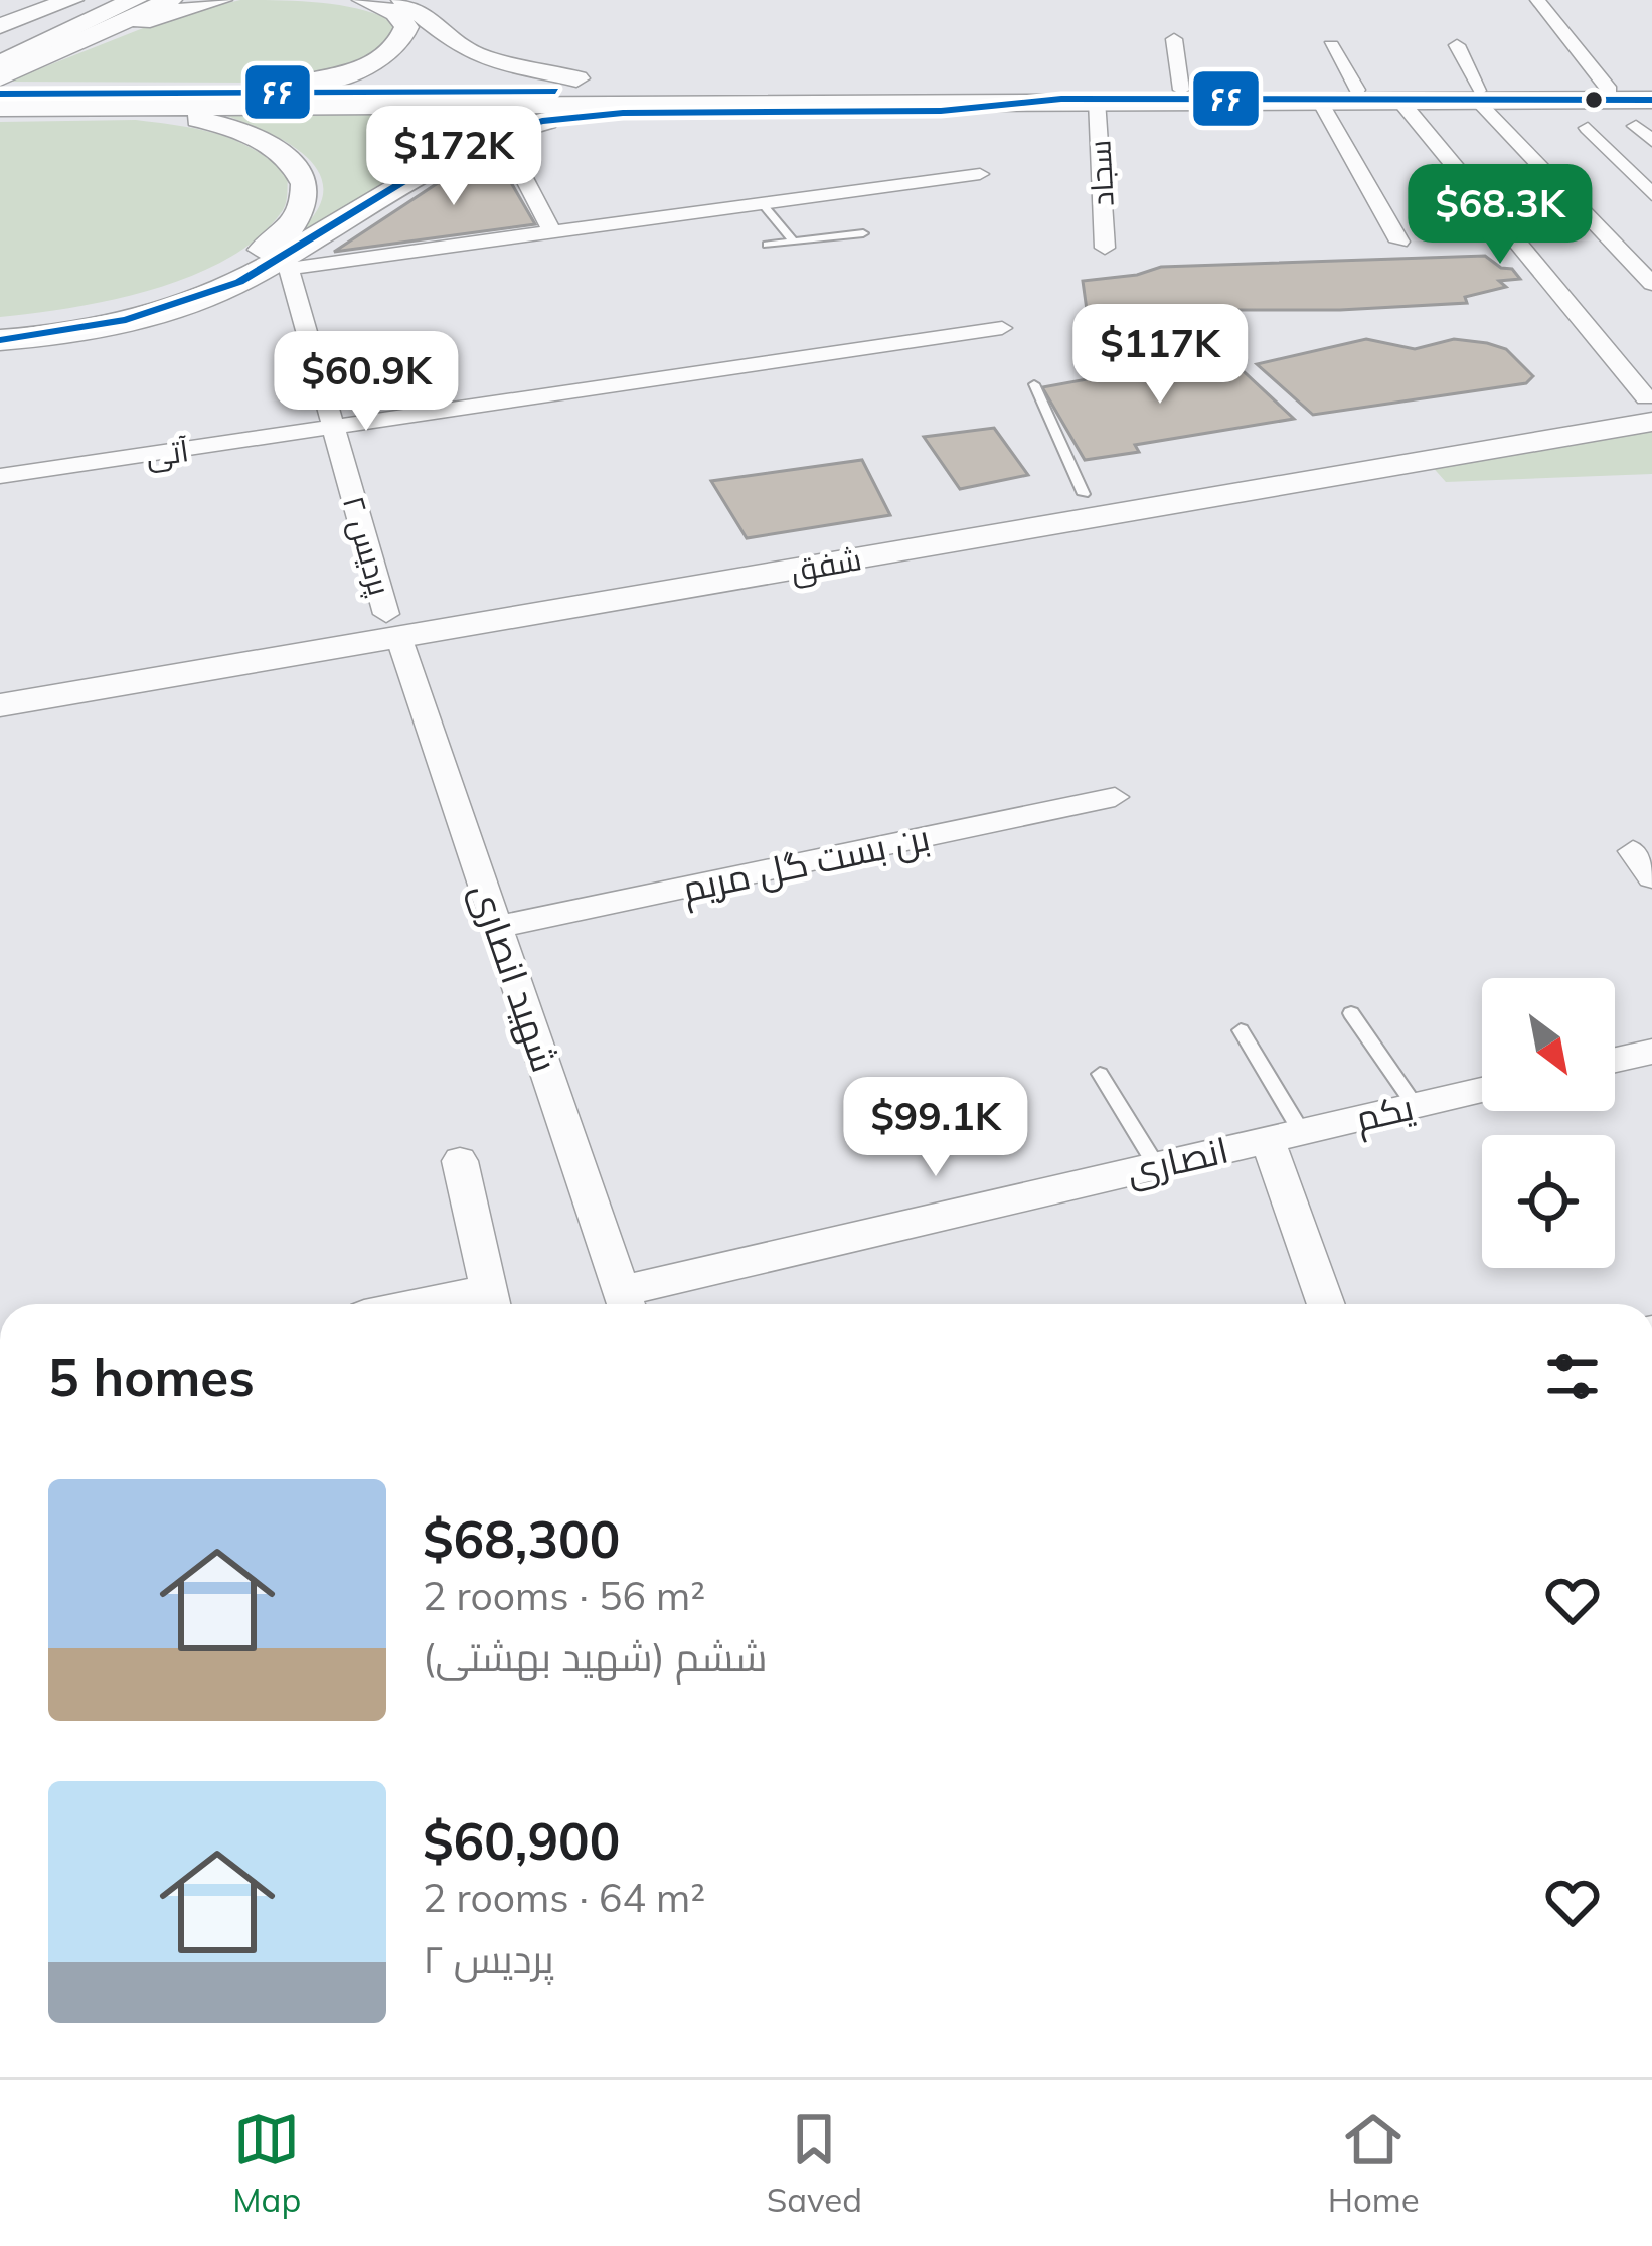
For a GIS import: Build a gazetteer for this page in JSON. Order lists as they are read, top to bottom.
{
  "streets": {
    "main road": ["شفق"],
    "street": [
      "سجاد",
      "آتی",
      "پردیس ۲",
      "بن بست گل مریم",
      "شهید انصاری",
      "یکم",
      "انصاری"
    ]
  },
  "crossings": [
    ["آتی", "پردیس ۲"],
    ["پردیس ۲", "شفق"],
    ["پردیس ۲", "شهید انصاری"],
    ["شفق", "شهید انصاری"],
    ["بن بست گل مریم", "شهید انصاری"],
    ["شهید انصاری", "انصاری"],
    ["یکم", "انصاری"]
  ],
  "lines": ["transit line ۶۶"],
  "north": "bottom right",
  "page": {
    "price": [
      "$172K",
      "$68.3K",
      "$117K",
      "$60.9K",
      "$99.1K"
    ],
    "heading": "5 homes",
    "list": [
      {
        "name": "$68,300",
        "note": "2 rooms · 56 m² · ششم (شهید بهشتی)"
      },
      {
        "name": "$60,900",
        "note": "2 rooms · 64 m² · پردیس ۲"
      }
    ],
    "tabs": ["Map", "Saved", "Home"]
  }
}
